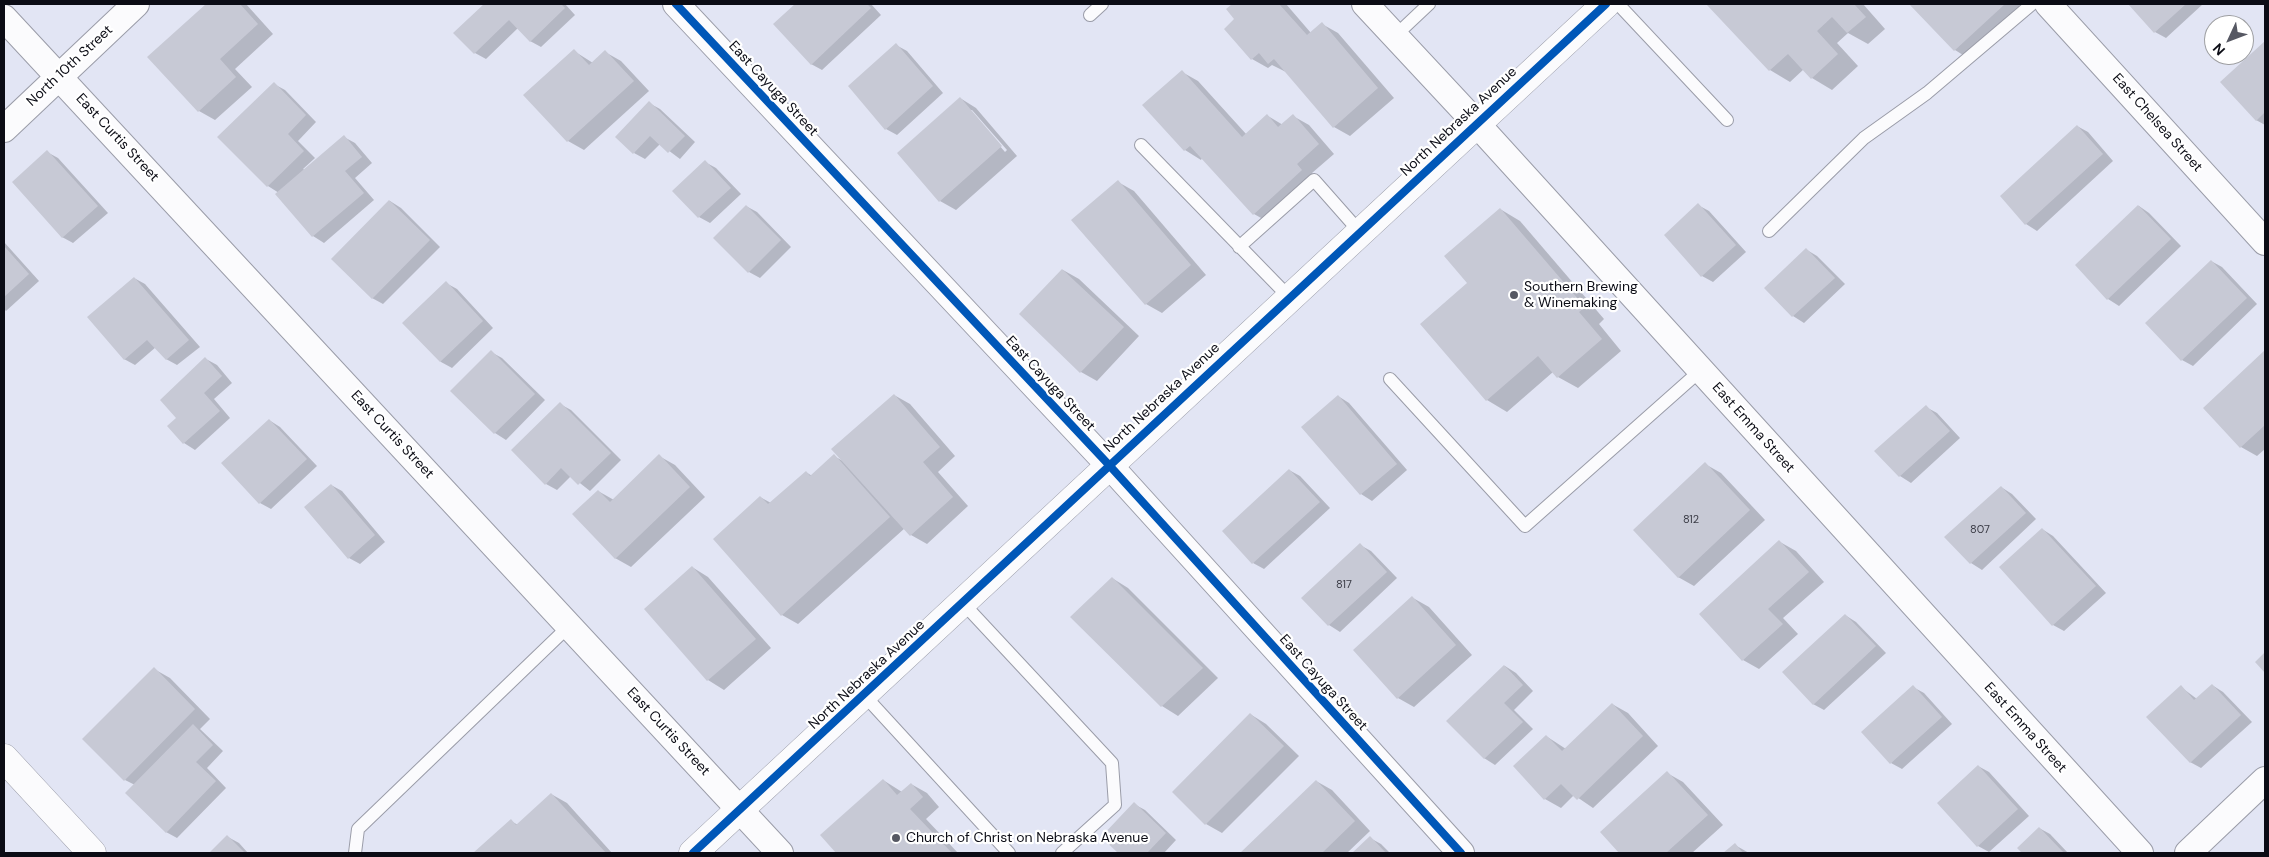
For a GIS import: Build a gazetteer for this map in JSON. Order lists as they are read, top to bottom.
{
  "streets": {
    "main road": ["North Nebraska Avenue"],
    "street": [
      "North 10th Street",
      "East Cayuga Street",
      "East Chelsea Street",
      "East Curtis Street",
      "East Emma Street"
    ]
  },
  "crossings": [
    ["North 10th Street", "East Curtis Street"],
    ["East Cayuga Street", "North Nebraska Avenue"],
    ["North Nebraska Avenue", "East Curtis Street"],
    ["North Nebraska Avenue", "East Emma Street"]
  ],
  "places": ["Southern Brewing & Winemaking", "Church of Christ on Nebraska Avenue"],
  "house_numbers": ["812", "807", "817"],
  "north": "bottom left"
}
